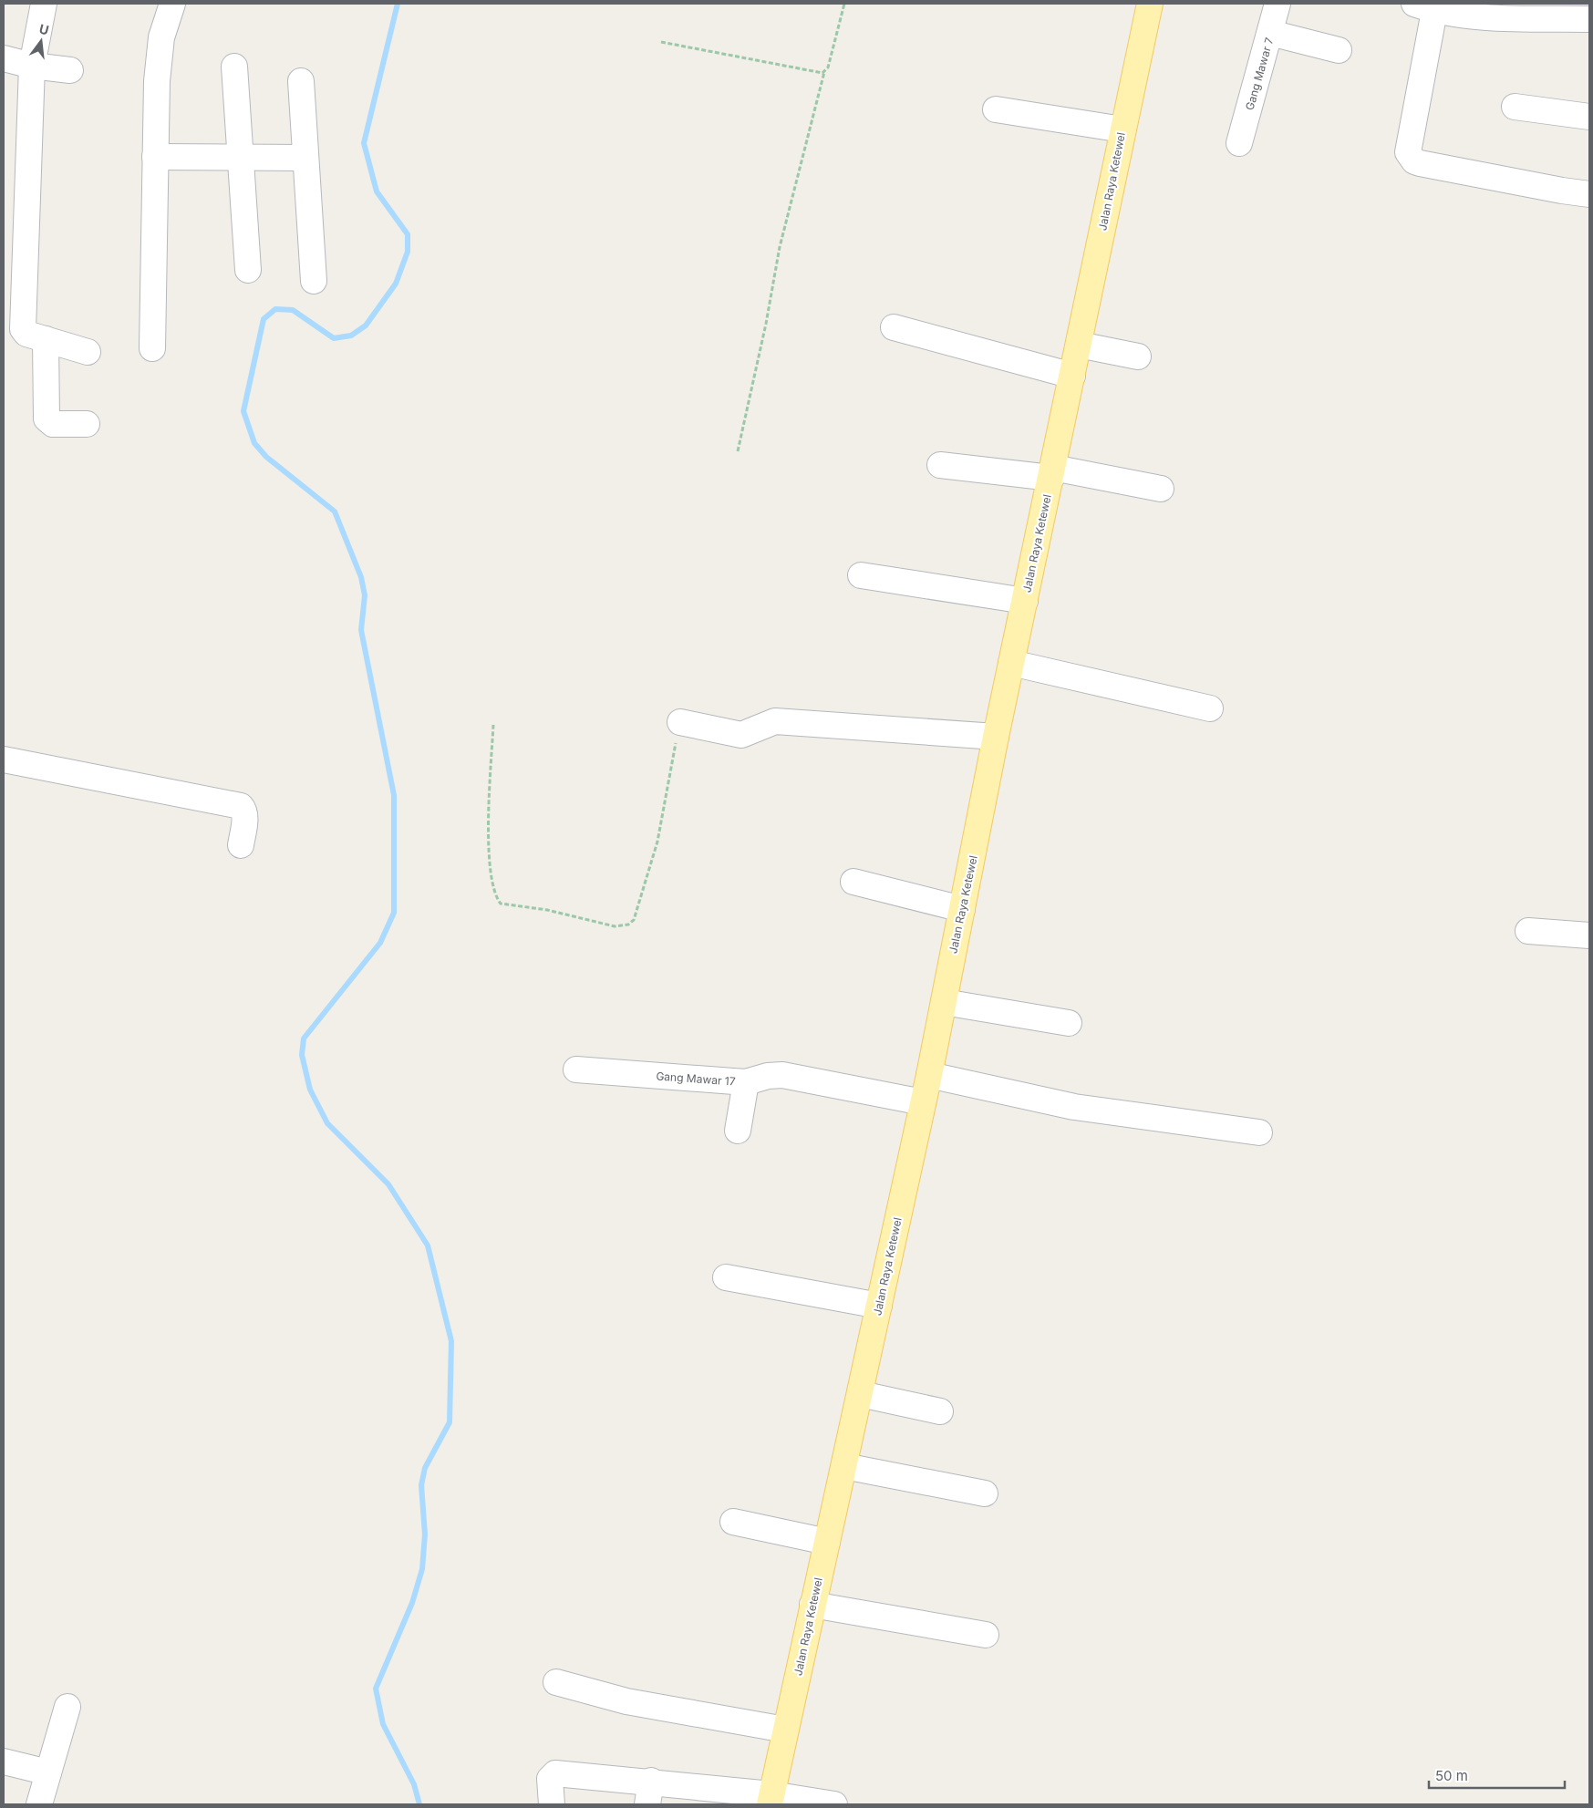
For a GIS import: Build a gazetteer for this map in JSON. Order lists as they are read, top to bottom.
{
  "streets": {
    "main road": ["Jalan Raya Ketewel"],
    "street": ["Gang Mawar 7", "Gang Mawar 17"]
  },
  "crossings": [
    ["Jalan Raya Ketewel", "Gang Mawar 17"]
  ],
  "scale_bar": "50 m",
  "north": "top"
}
